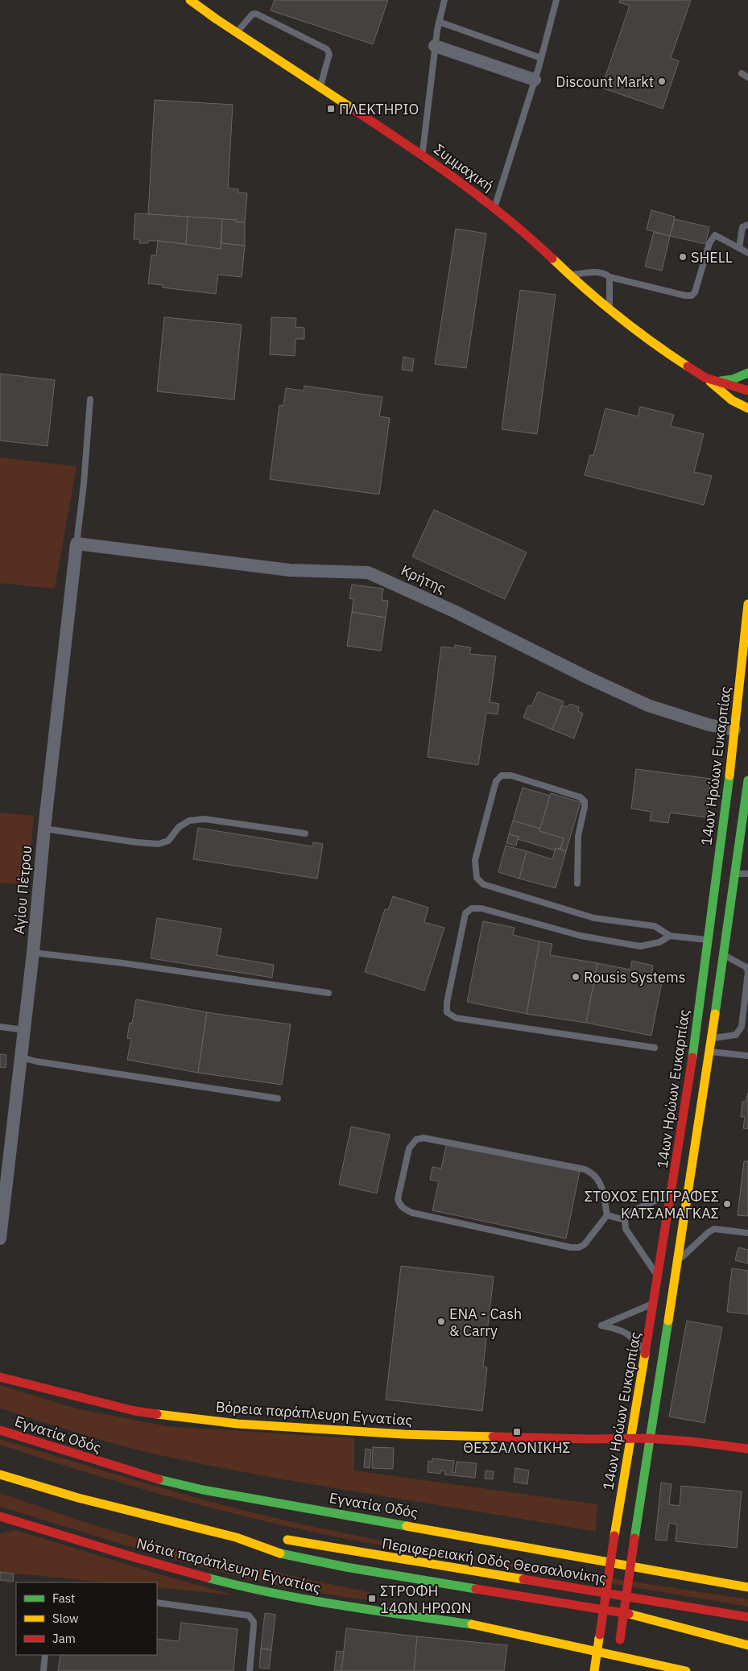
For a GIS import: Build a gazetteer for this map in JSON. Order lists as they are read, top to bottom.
{
  "streets": {
    "main road": [
      "Συμμαχική",
      "14ων Ηρώων Ευκαρπίας",
      "Βόρεια παράπλευρη Εγνατίας",
      "Εγνατία Οδός",
      "Περιφερειακή Οδός Θεσσαλονίκης",
      "Νότια παράπλευρη Εγνατίας"
    ],
    "street": ["Κρήτης", "Αγίου Πέτρου"]
  },
  "crossings": [
    ["Κρήτης", "14ων Ηρώων Ευκαρπίας"],
    ["Κρήτης", "Αγίου Πέτρου"],
    ["14ων Ηρώων Ευκαρπίας", "Βόρεια παράπλευρη Εγνατίας"],
    ["14ων Ηρώων Ευκαρπίας", "Νότια παράπλευρη Εγνατίας"]
  ],
  "places": {
    "other": [
      "Discount Markt",
      "SHELL",
      "Rousis Systems",
      "ΣΤΟΧΟΣ ΕΠΙΓΡΑΦΕΣ ΚΑΤΣΑΜΑΓΚΑΣ",
      "ENA - Cash & Carry"
    ],
    "transit": ["ΠΛΕΚΤΗΡΙΟ", "ΘΕΣΣΑΛΟΝΙΚΗΣ", "ΣΤΡΟΦΗ 14ΩΝ ΗΡΩΩΝ"]
  },
  "legend": ["Fast", "Slow", "Jam"]
}
